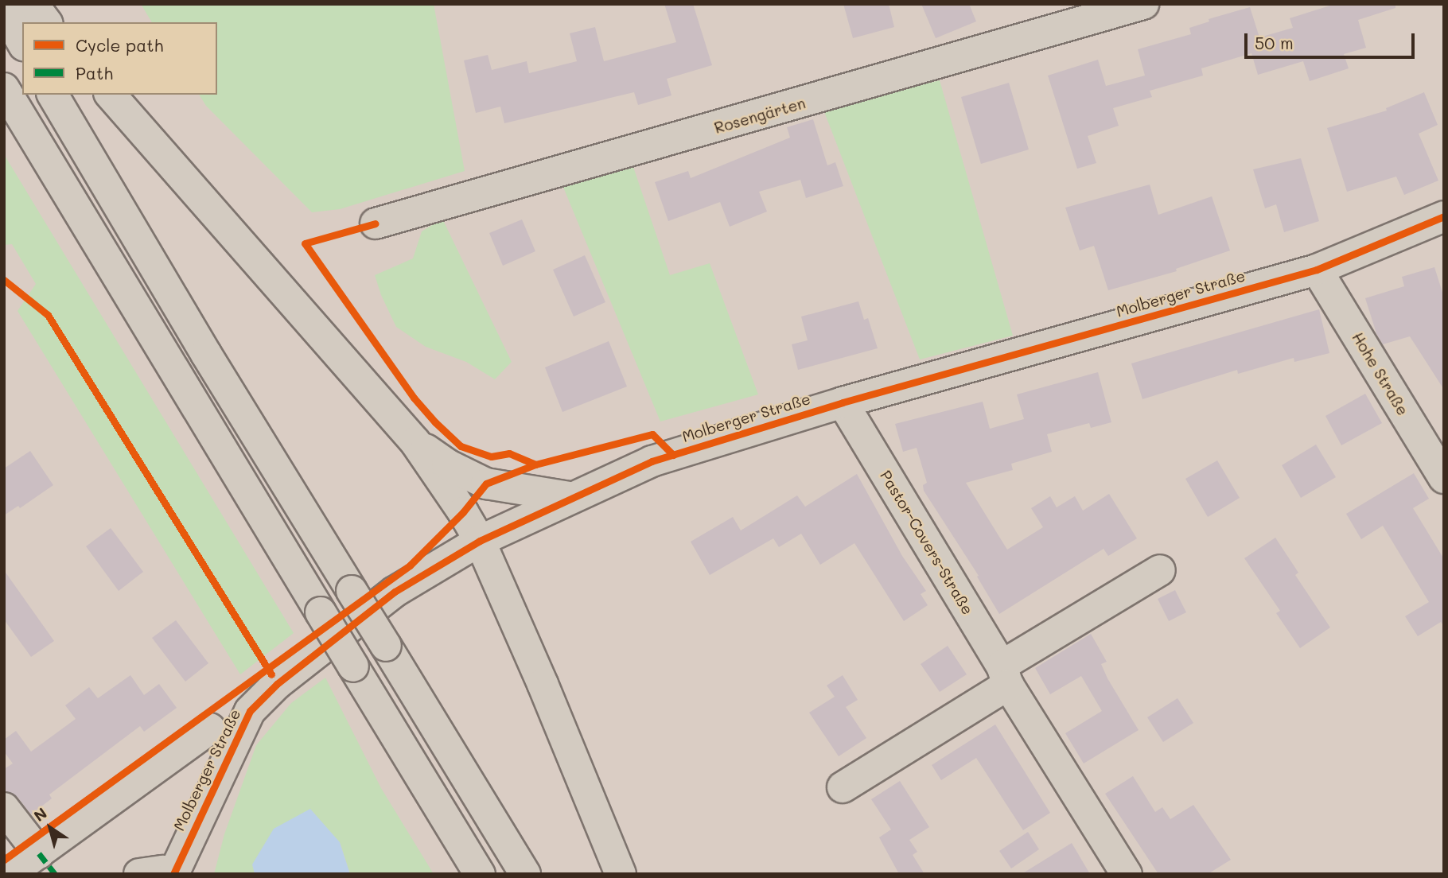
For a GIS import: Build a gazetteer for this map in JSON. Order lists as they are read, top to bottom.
{
  "streets": {
    "main road": [
      "Rosengärten",
      "Molberger Straße",
      "Hohe Straße",
      "Pastor-Covers-Straße"
    ]
  },
  "crossings": [
    ["Molberger Straße", "Hohe Straße"],
    ["Molberger Straße", "Pastor-Covers-Straße"]
  ],
  "legend": ["Cycle path", "Path"],
  "scale_bar": "50 m",
  "north": "top left"
}
